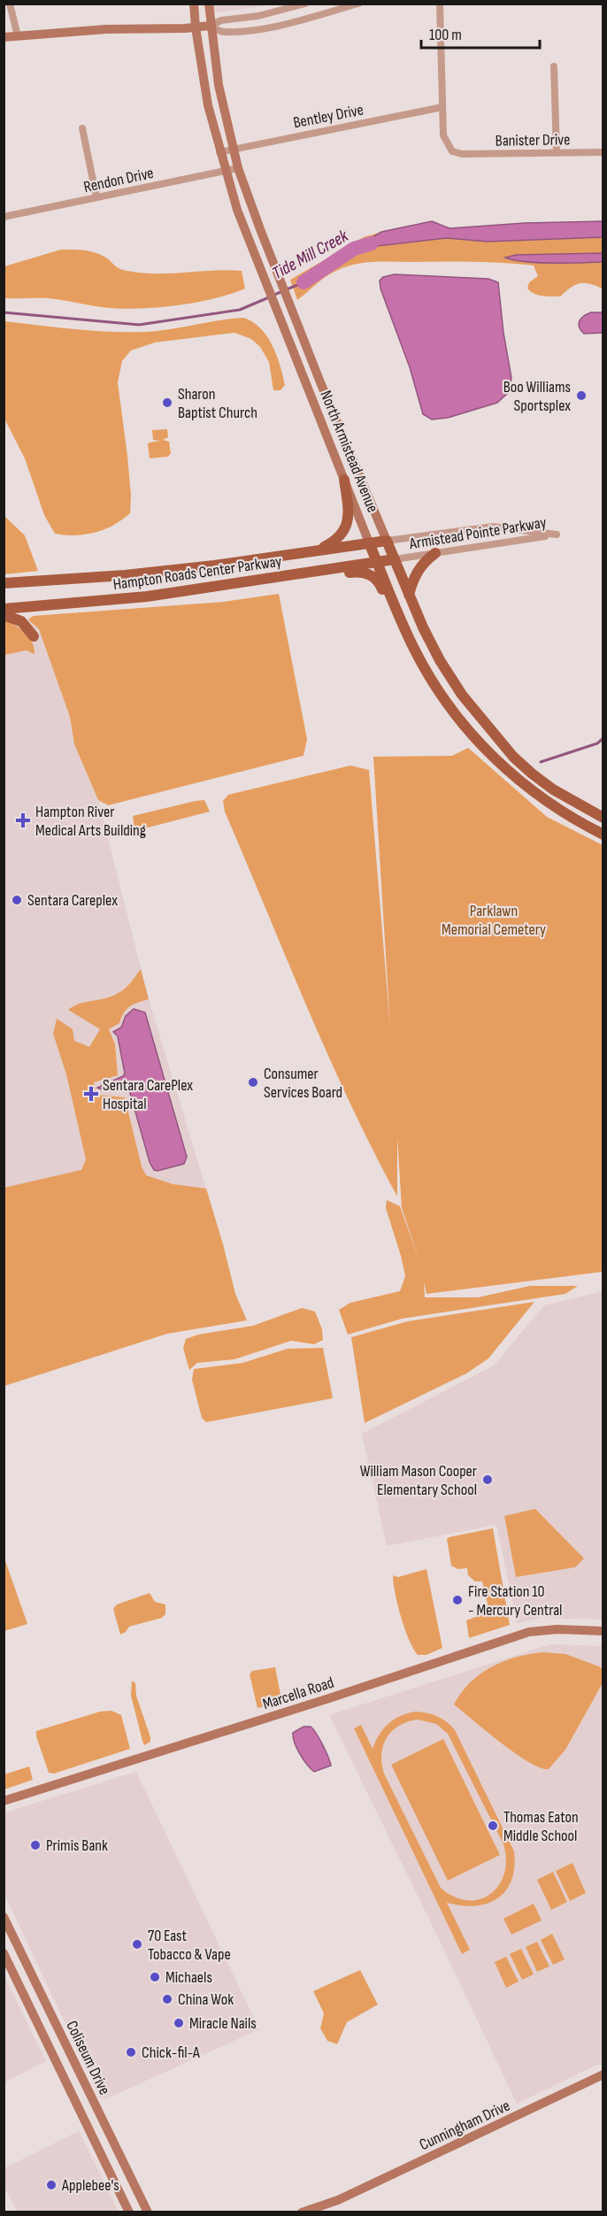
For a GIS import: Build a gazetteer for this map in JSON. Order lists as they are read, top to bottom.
{
  "streets": {
    "main road": [
      "North Armistead Avenue",
      "Hampton Roads Center Parkway",
      "Marcella Road",
      "Coliseum Drive",
      "Cunningham Drive"
    ],
    "street": [
      "Bentley Drive",
      "Banister Drive",
      "Rendon Drive",
      "Armistead Pointe Parkway"
    ]
  },
  "crossings": [
    ["Bentley Drive", "Banister Drive"],
    ["Bentley Drive", "North Armistead Avenue"],
    ["Rendon Drive", "North Armistead Avenue"],
    ["North Armistead Avenue", "Armistead Pointe Parkway"],
    ["North Armistead Avenue", "Hampton Roads Center Parkway"],
    ["Armistead Pointe Parkway", "Hampton Roads Center Parkway"]
  ],
  "water": ["Tide Mill Creek"],
  "parks": ["Parklawn Memorial Cemetery"],
  "places": {
    "other": [
      "Boo Williams Sportsplex",
      "Sharon Baptist Church",
      "Sentara Careplex",
      "Consumer Services Board",
      "William Mason Cooper Elementary School",
      "Fire Station 10 - Mercury Central",
      "Thomas Eaton Middle School",
      "Primis Bank",
      "70 East Tobacco & Vape",
      "Michaels",
      "China Wok",
      "Miracle Nails",
      "Chick-fil-A",
      "Applebee's"
    ],
    "health": ["Hampton River Medical Arts Building", "Sentara CarePlex Hospital"]
  },
  "scale_bar": "100 m"
}
